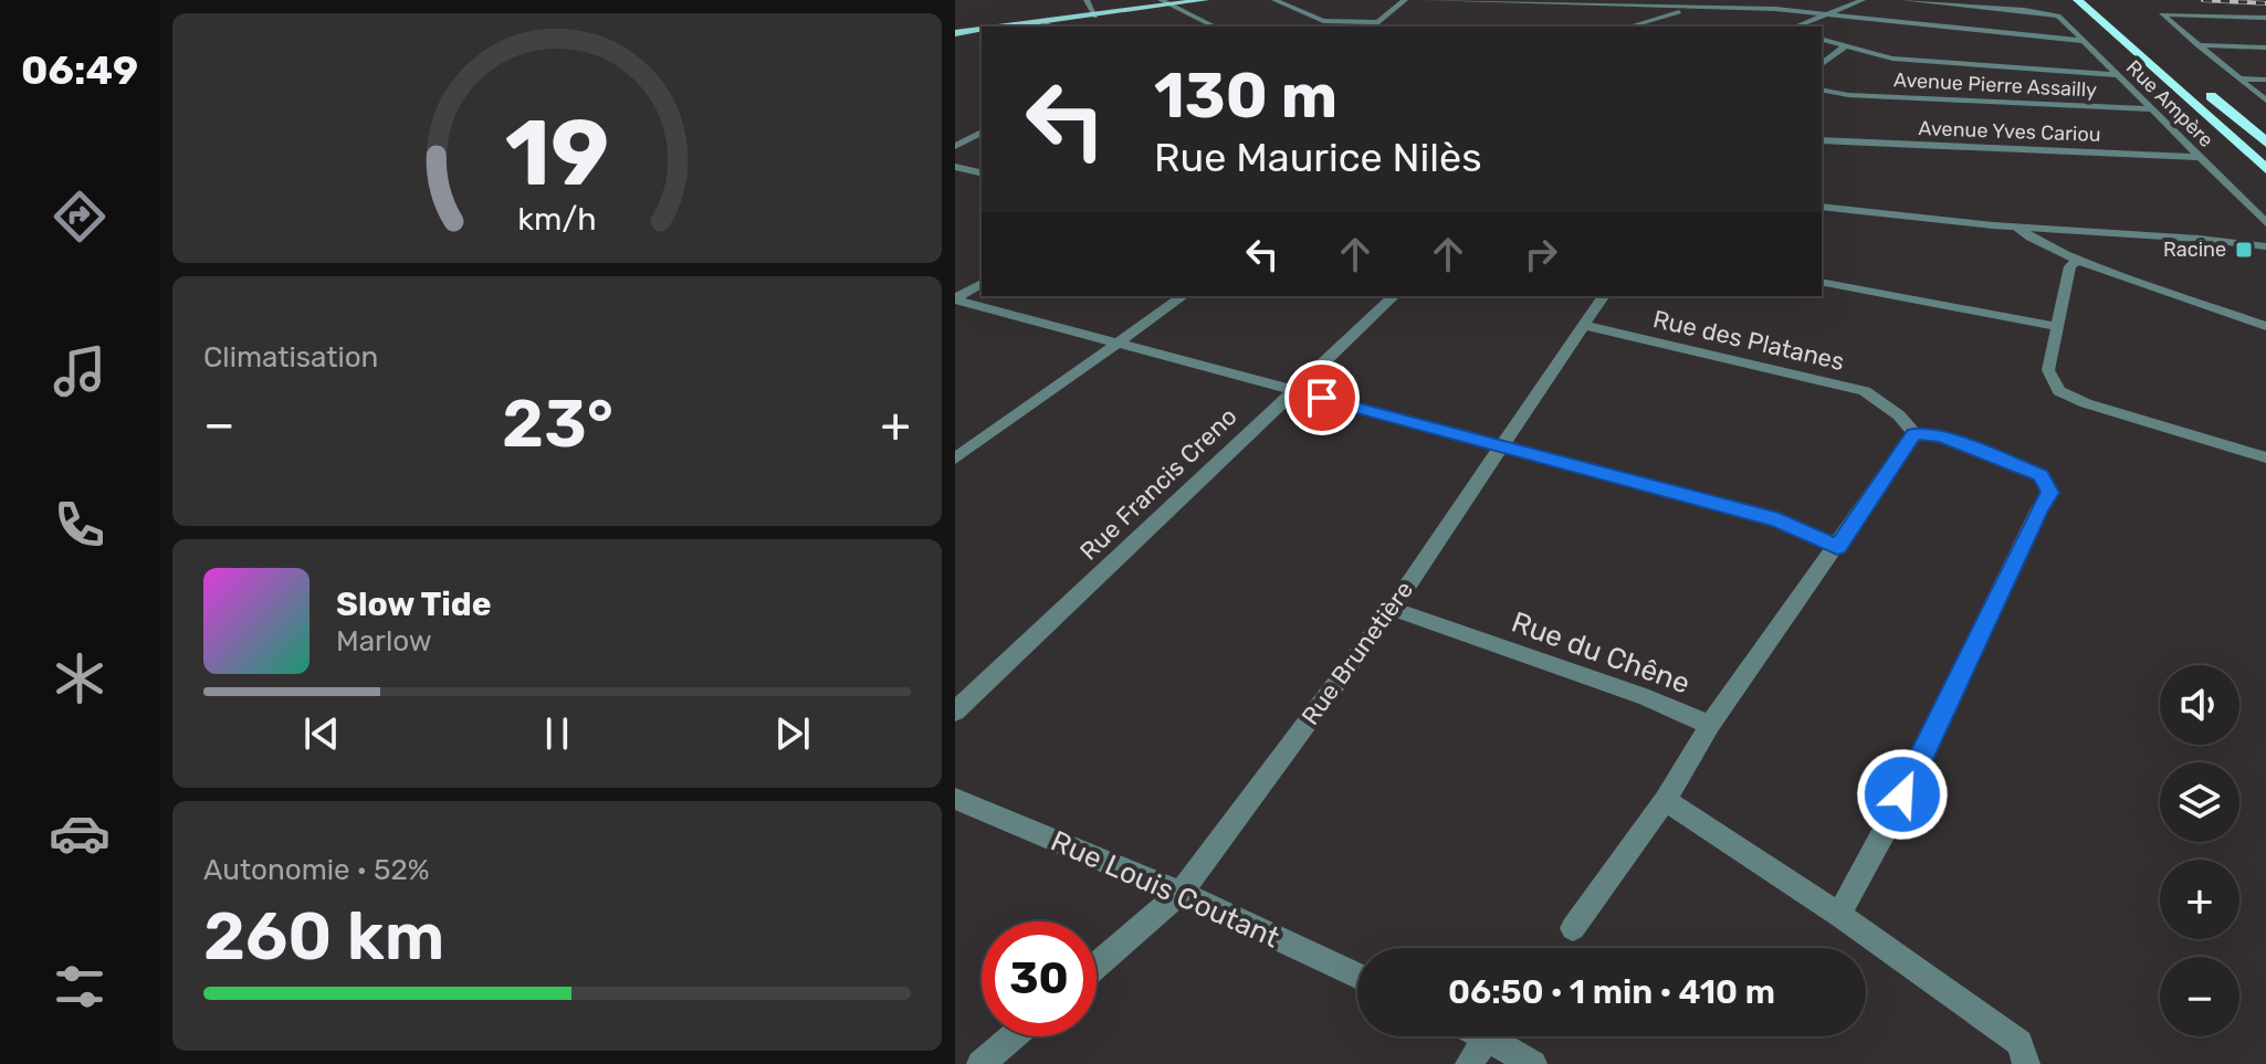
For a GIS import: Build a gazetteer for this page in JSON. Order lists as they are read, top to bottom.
{
  "streets": {
    "street": [
      "Avenue Pierre Assailly",
      "Rue Ampère",
      "Avenue Yves Cariou",
      "Rue des Platanes",
      "Rue Francis Creno",
      "Rue Brunetière",
      "Rue du Chêne",
      "Rue Louis Coutant"
    ]
  },
  "crossings": [
    ["Avenue Pierre Assailly", "Rue Ampère"],
    ["Rue Ampère", "Avenue Yves Cariou"],
    ["Rue des Platanes", "Rue Brunetière"],
    ["Rue Brunetière", "Rue du Chêne"],
    ["Rue Brunetière", "Rue Louis Coutant"]
  ],
  "places": {
    "transit": ["Racine"]
  },
  "page": {
    "tabs": "06:49",
    "turn": ["130 m", "Rue Maurice Nilès"],
    "tile": [
      "Climatisation",
      ["Autonomie · 52%", "260 km"]
    ],
    "heat": ["−", "23°", "+"],
    "song": ["Slow Tide", "Marlow"],
    "map_buttons": ["+", "−"],
    "limit": "30",
    "trip": "06:50 · 1 min · 410 m",
    "gauge": ["19", "km/h"]
  }
}
